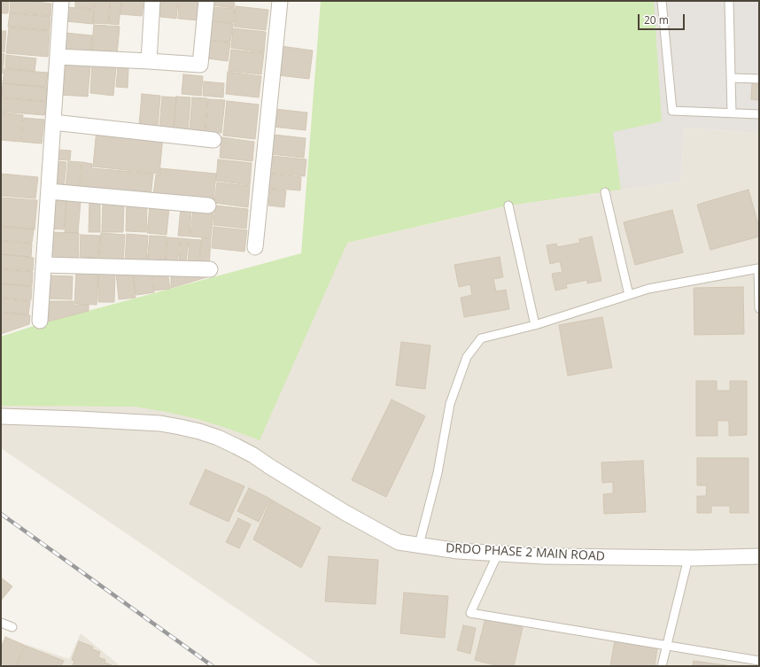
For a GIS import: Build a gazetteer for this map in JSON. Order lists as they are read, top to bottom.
{
  "streets": {
    "street": ["DRDO PHASE 2 MAIN ROAD"]
  },
  "scale_bar": "20 m"
}
